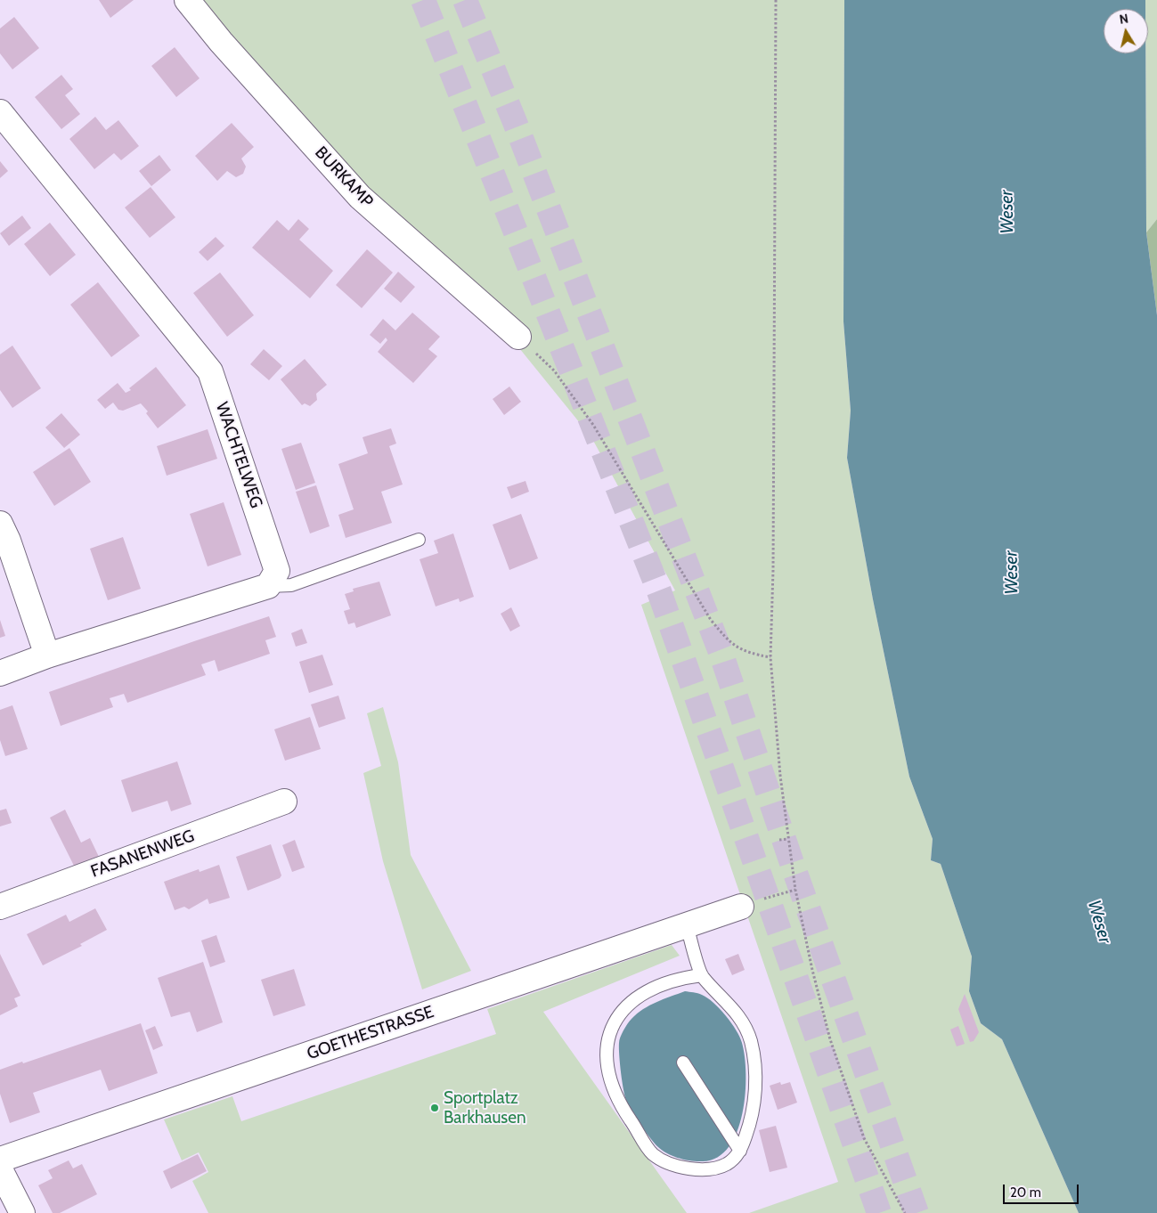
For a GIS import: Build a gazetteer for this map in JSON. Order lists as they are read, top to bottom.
{
  "streets": {
    "street": [
      "BURKAMP",
      "WACHTELWEG",
      "FASANENWEG",
      "GOETHESTRASSE"
    ]
  },
  "water": ["Weser"],
  "places": ["Sportplatz Barkhausen"],
  "scale_bar": "20 m",
  "north": "top"
}
